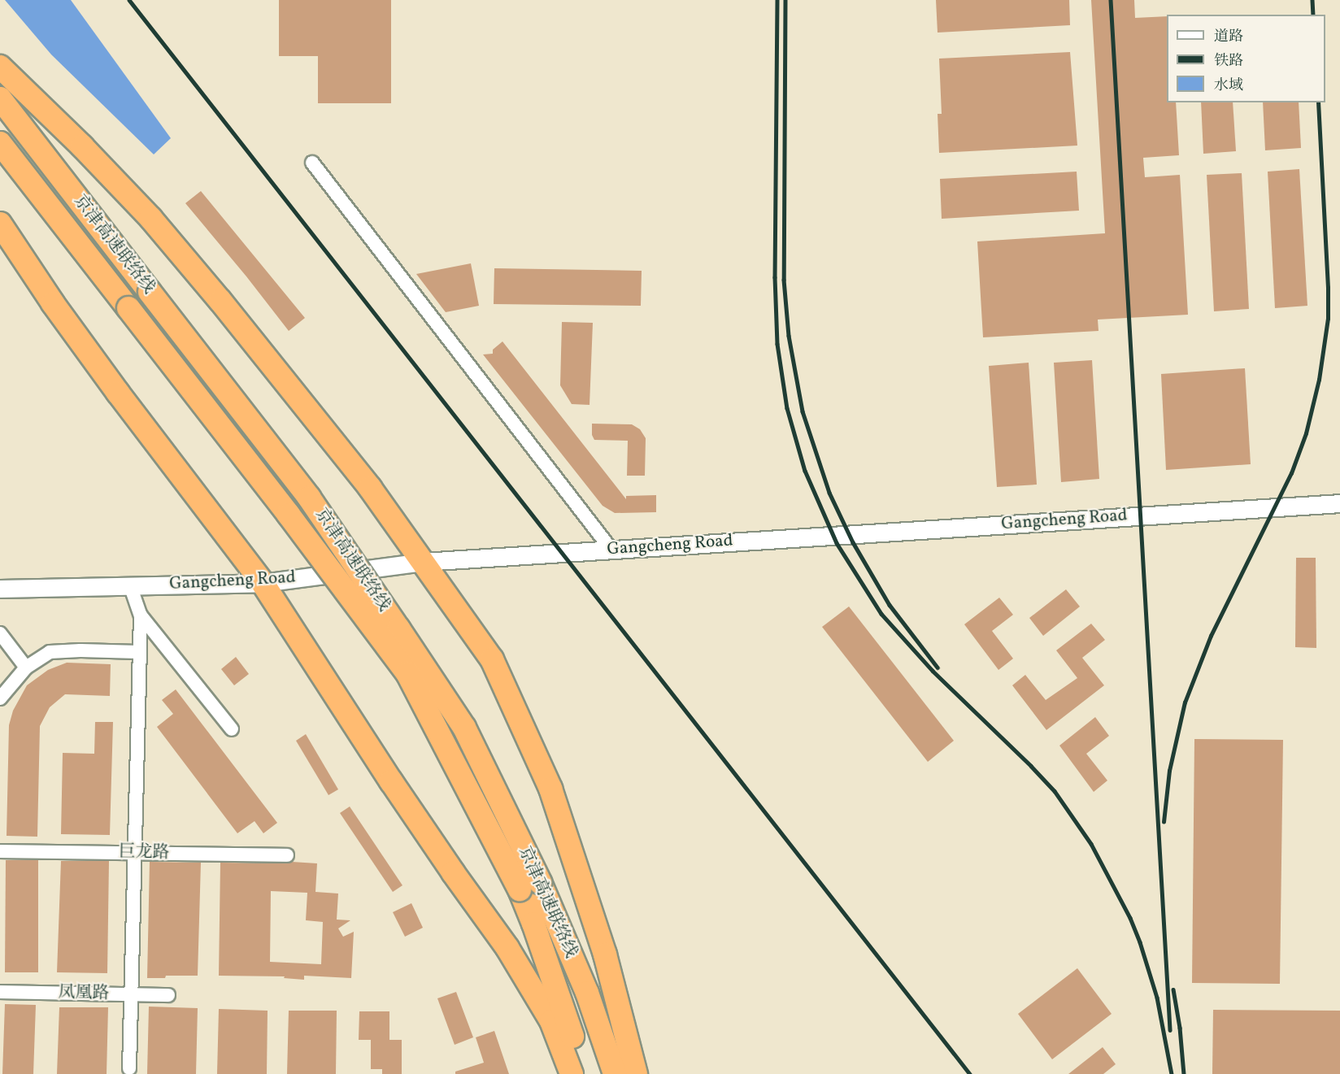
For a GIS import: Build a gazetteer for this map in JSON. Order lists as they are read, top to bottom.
{
  "streets": {
    "highway": ["京津高速联络线"],
    "street": ["Gangcheng Road", "巨龙路", "凤凰路"]
  },
  "legend": ["道路", "铁路", "水域"]
}
